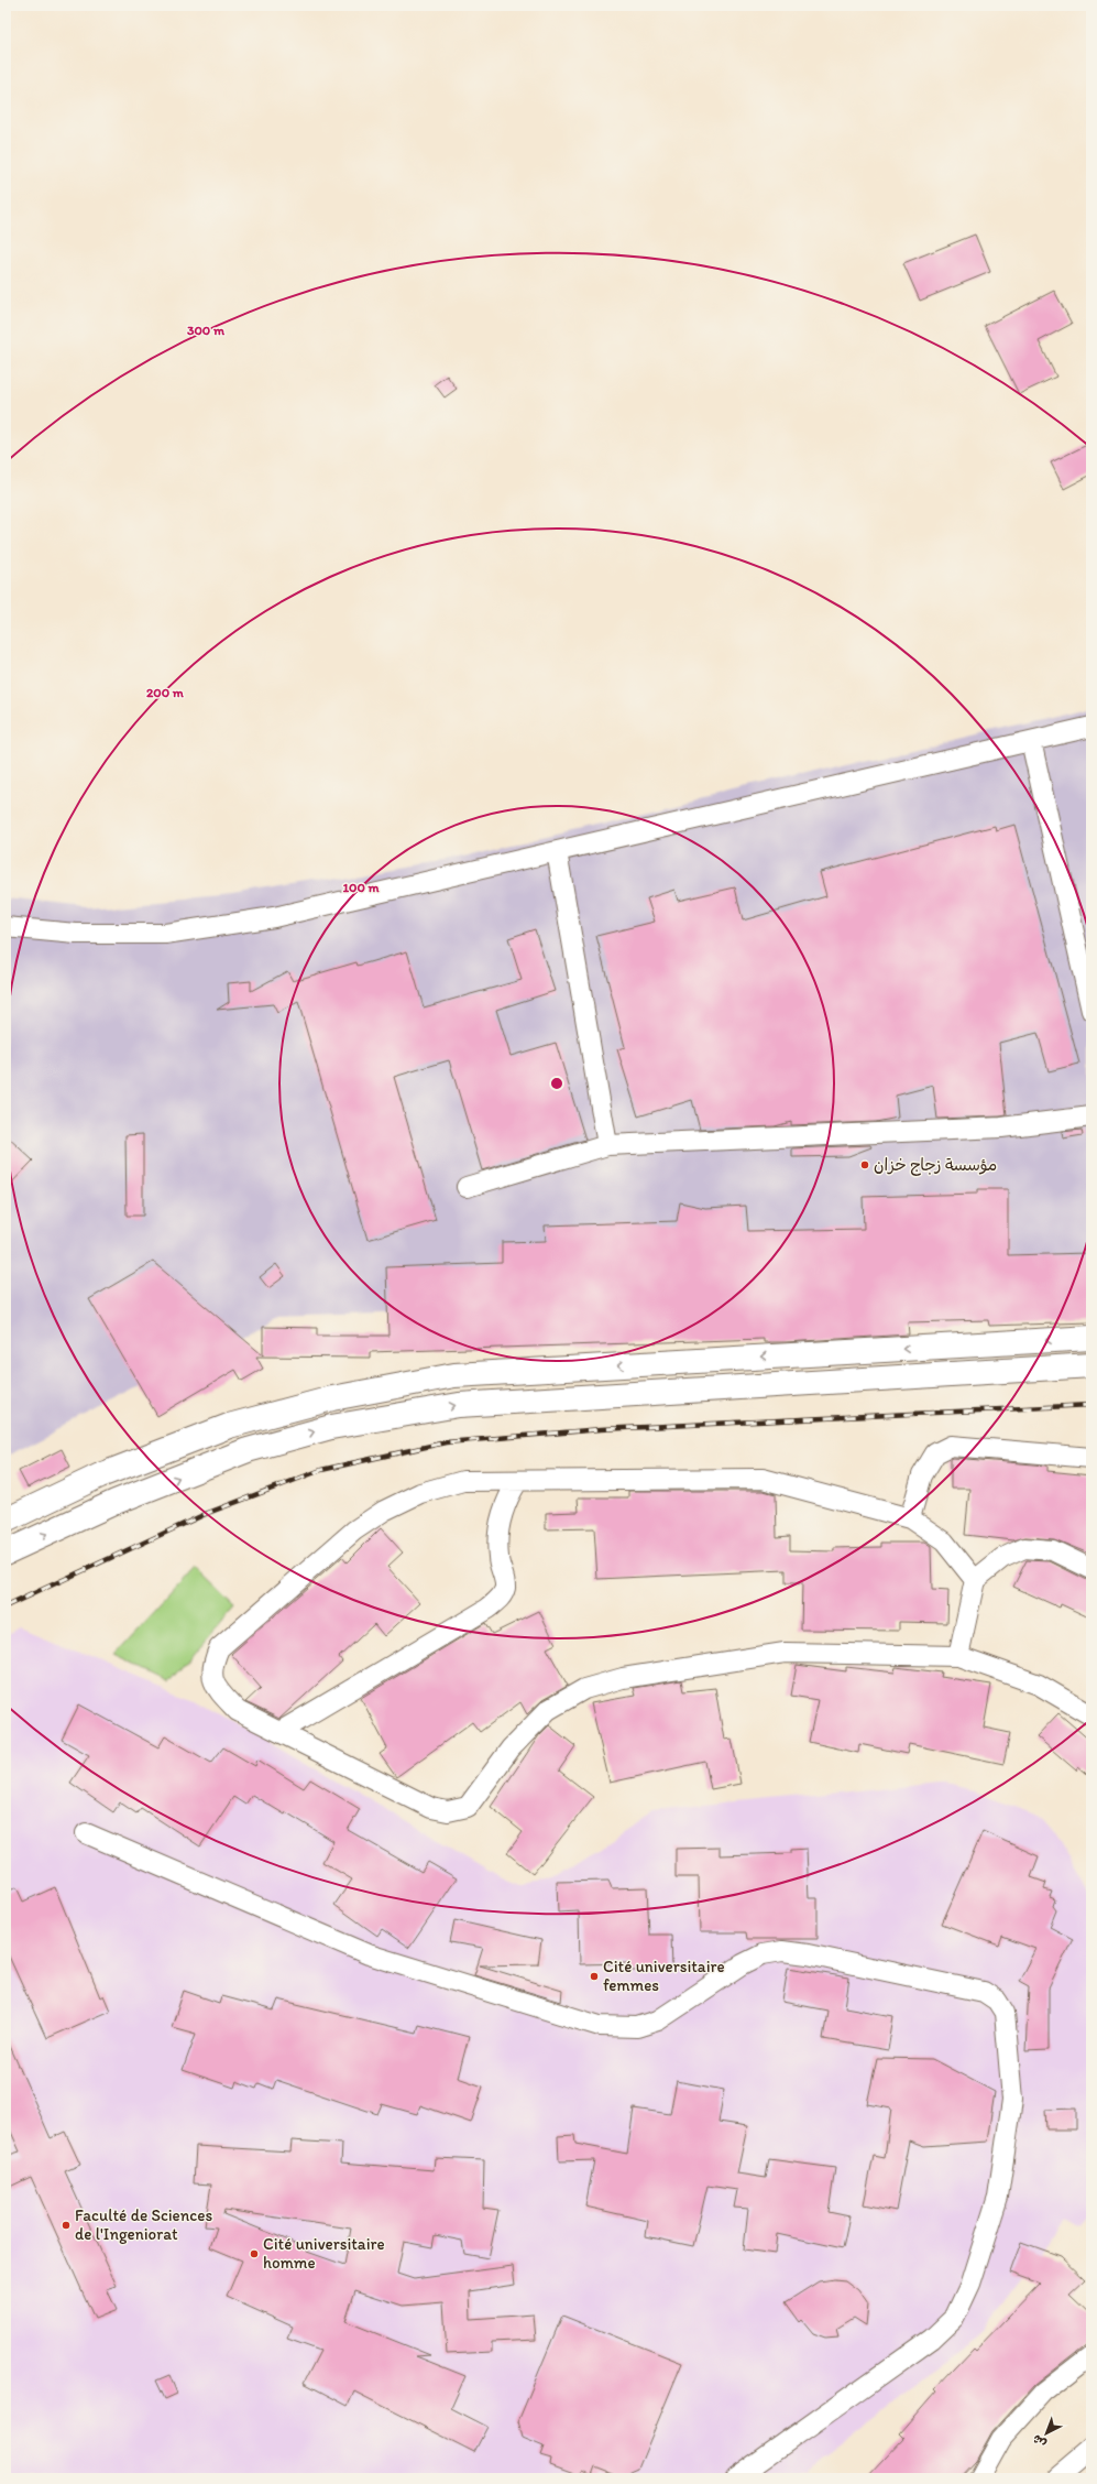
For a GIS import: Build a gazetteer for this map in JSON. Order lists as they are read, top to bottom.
{
  "places": [
    "مؤسسة زجاج خزان",
    "Cité universitaire femmes",
    "Faculté de Sciences de l'Ingeniorat",
    "Cité universitaire homme"
  ],
  "north": "bottom left",
  "rings": ["300 m", "200 m", "100 m"]
}
